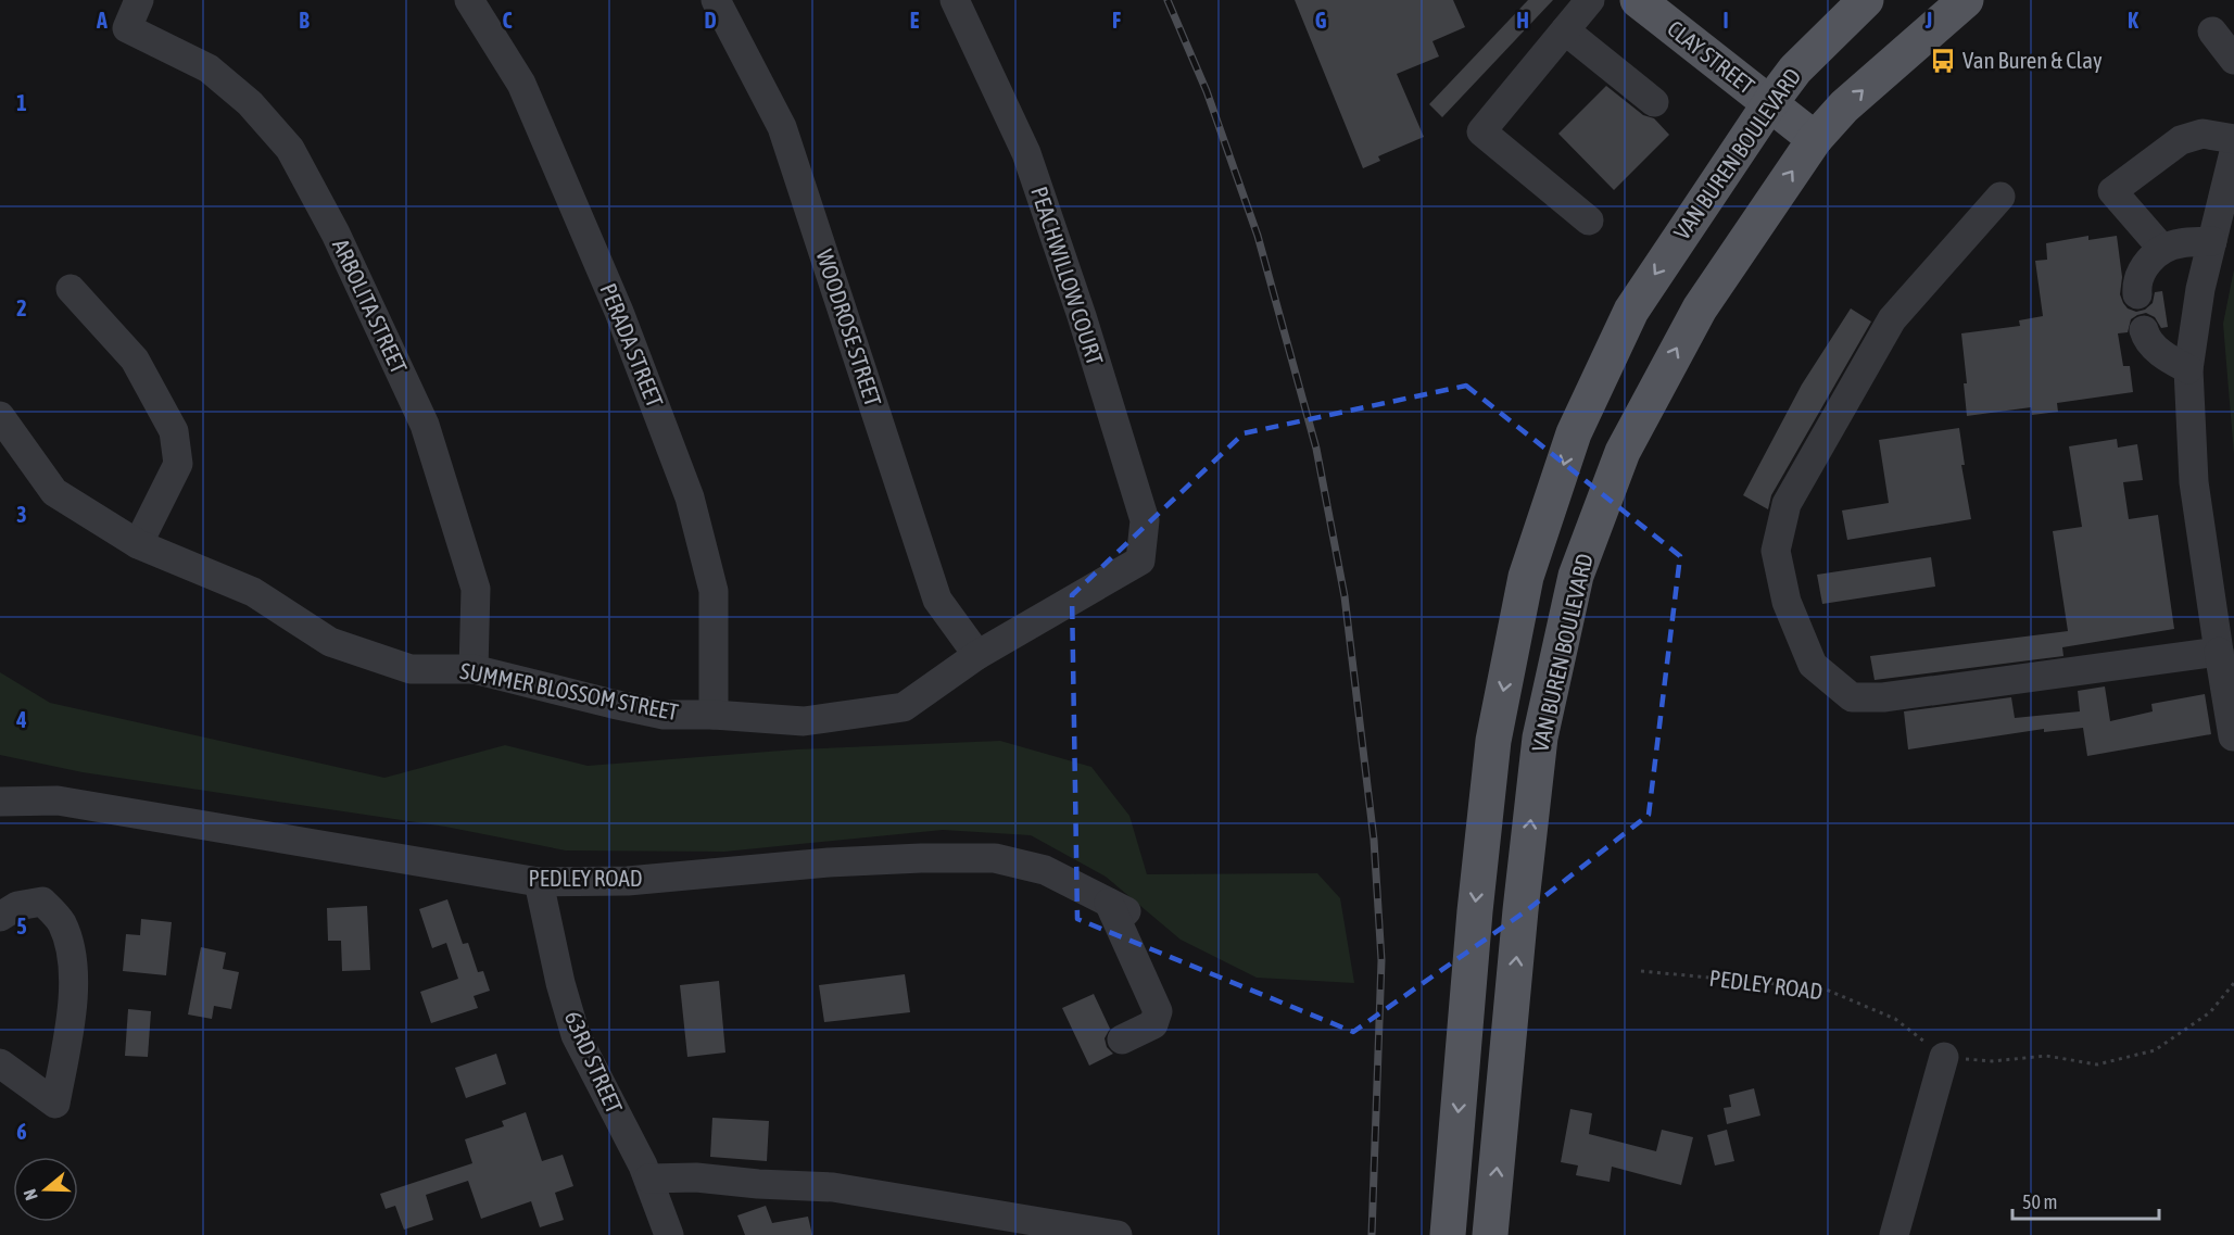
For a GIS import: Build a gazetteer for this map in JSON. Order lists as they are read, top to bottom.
{
  "streets": {
    "main road": ["CLAY STREET", "VAN BUREN BOULEVARD"],
    "street": [
      "PEACHWILLOW COURT",
      "ARBOLITA STREET",
      "WOODROSE STREET",
      "PERADA STREET",
      "SUMMER BLOSSOM STREET",
      "PEDLEY ROAD",
      "63RD STREET"
    ]
  },
  "crossings": [
    ["CLAY STREET", "VAN BUREN BOULEVARD"],
    ["PEACHWILLOW COURT", "SUMMER BLOSSOM STREET"],
    ["ARBOLITA STREET", "SUMMER BLOSSOM STREET"],
    ["WOODROSE STREET", "SUMMER BLOSSOM STREET"],
    ["PERADA STREET", "SUMMER BLOSSOM STREET"],
    ["PEDLEY ROAD", "63RD STREET"]
  ],
  "places": {
    "bus stop": ["Van Buren & Clay"]
  },
  "scale_bar": "50 m",
  "north": "left",
  "grid": {
    "columns": [
      "A",
      "B",
      "C",
      "D",
      "E",
      "F",
      "G",
      "H",
      "I",
      "J",
      "K"
    ],
    "rows": [
      "1",
      "2",
      "3",
      "4",
      "5",
      "6"
    ]
  }
}
